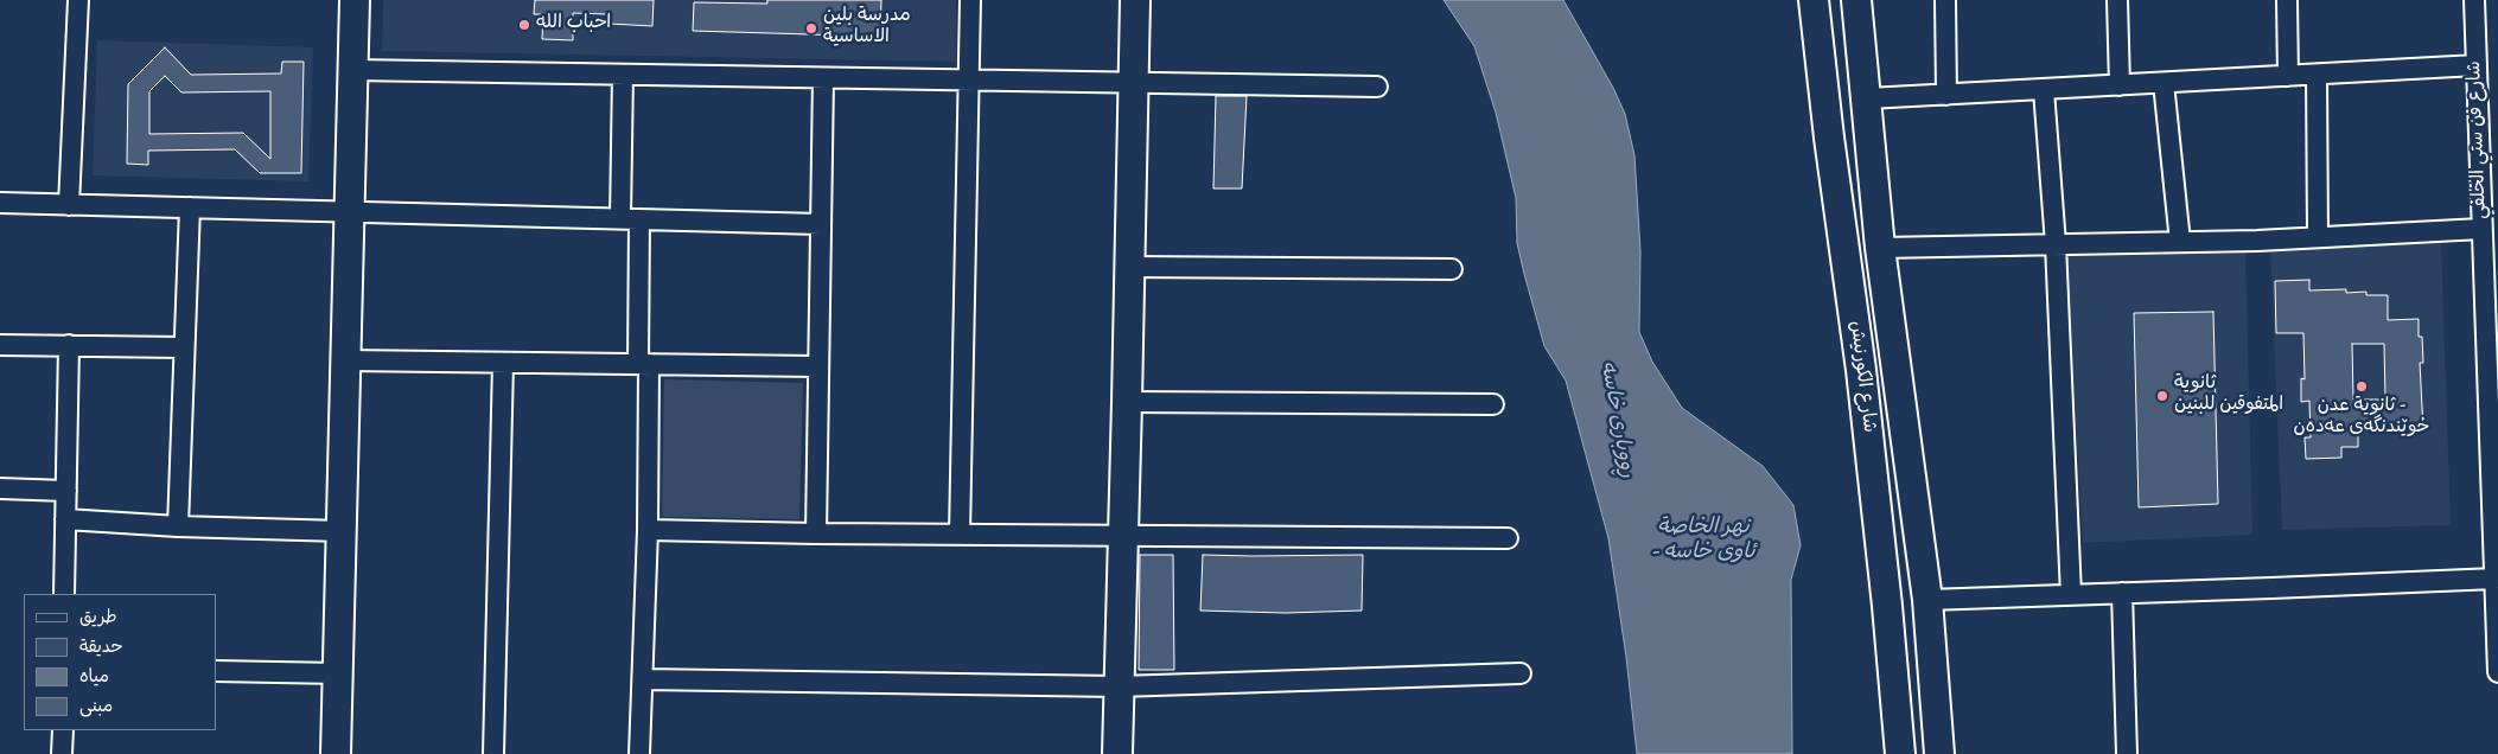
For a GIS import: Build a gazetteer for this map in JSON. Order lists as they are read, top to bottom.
{
  "streets": {
    "street": ["شارع فن ستي الخلفي", "شارع الكورنيش"]
  },
  "water": ["ڕووباری خاسە", "نهر الخاصة - ئاوی خاسە"],
  "places": [
    "احباب الله",
    "مدرسة بلين الاساسية",
    "ثانوية عدن - خوێندنگەی عەدەن",
    "ثانوية المتفوقين للبنين"
  ],
  "legend": [
    "طريق",
    "حديقة",
    "مياه",
    "مبنى"
  ]
}
